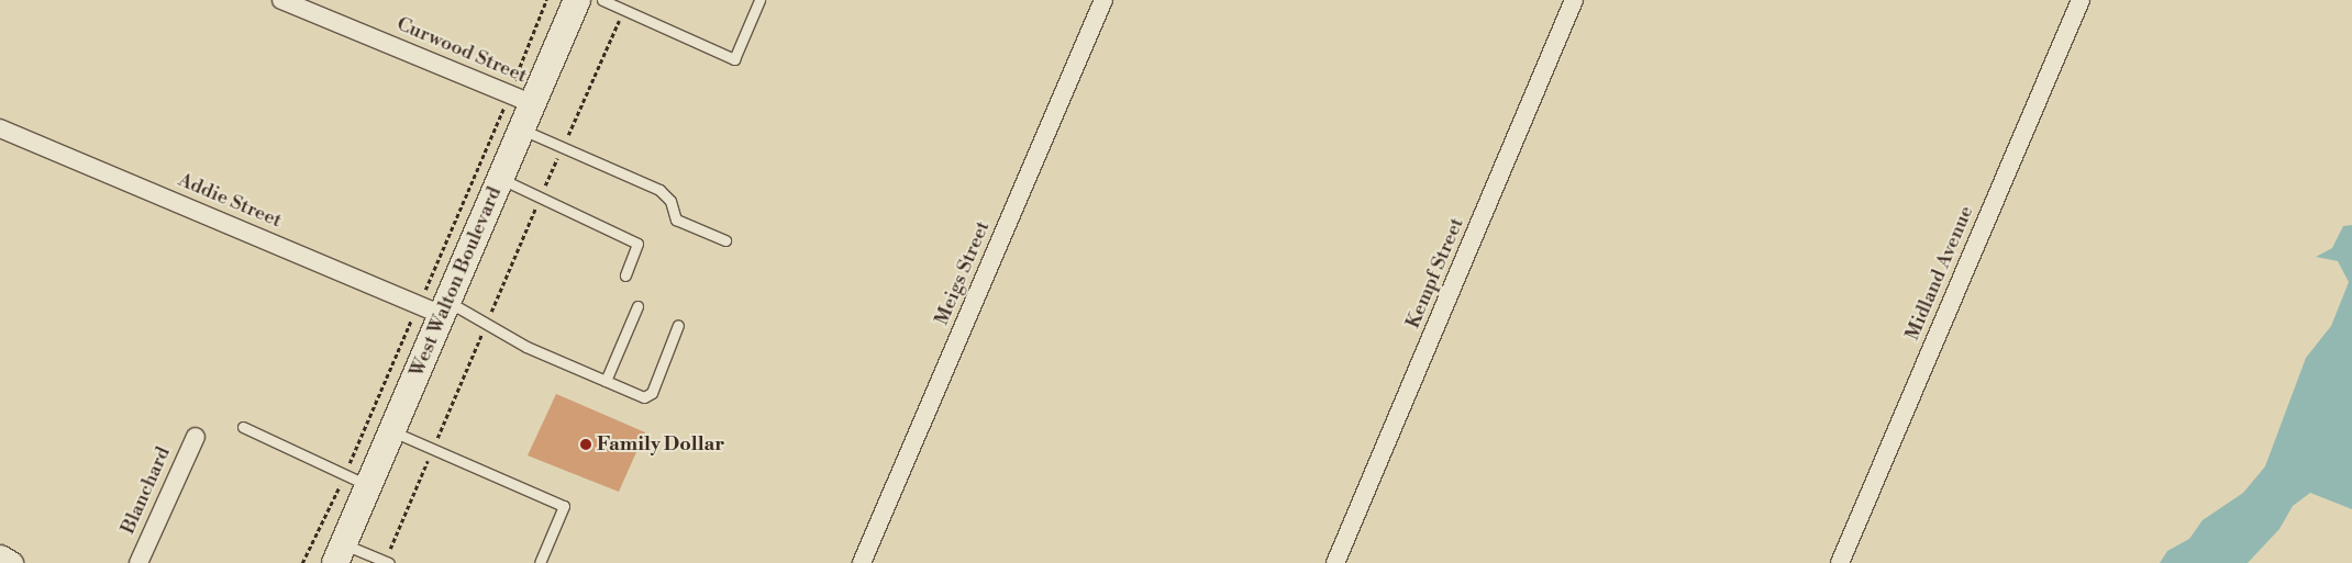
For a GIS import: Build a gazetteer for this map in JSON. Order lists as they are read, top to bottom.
{
  "streets": {
    "main road": ["West Walton Boulevard"],
    "street": [
      "Curwood Street",
      "Addie Street",
      "Meigs Street",
      "Kempf Street",
      "Midland Avenue",
      "Blanchard"
    ]
  },
  "crossings": [
    ["Curwood Street", "West Walton Boulevard"],
    ["Addie Street", "West Walton Boulevard"]
  ],
  "places": ["Family Dollar"]
}
